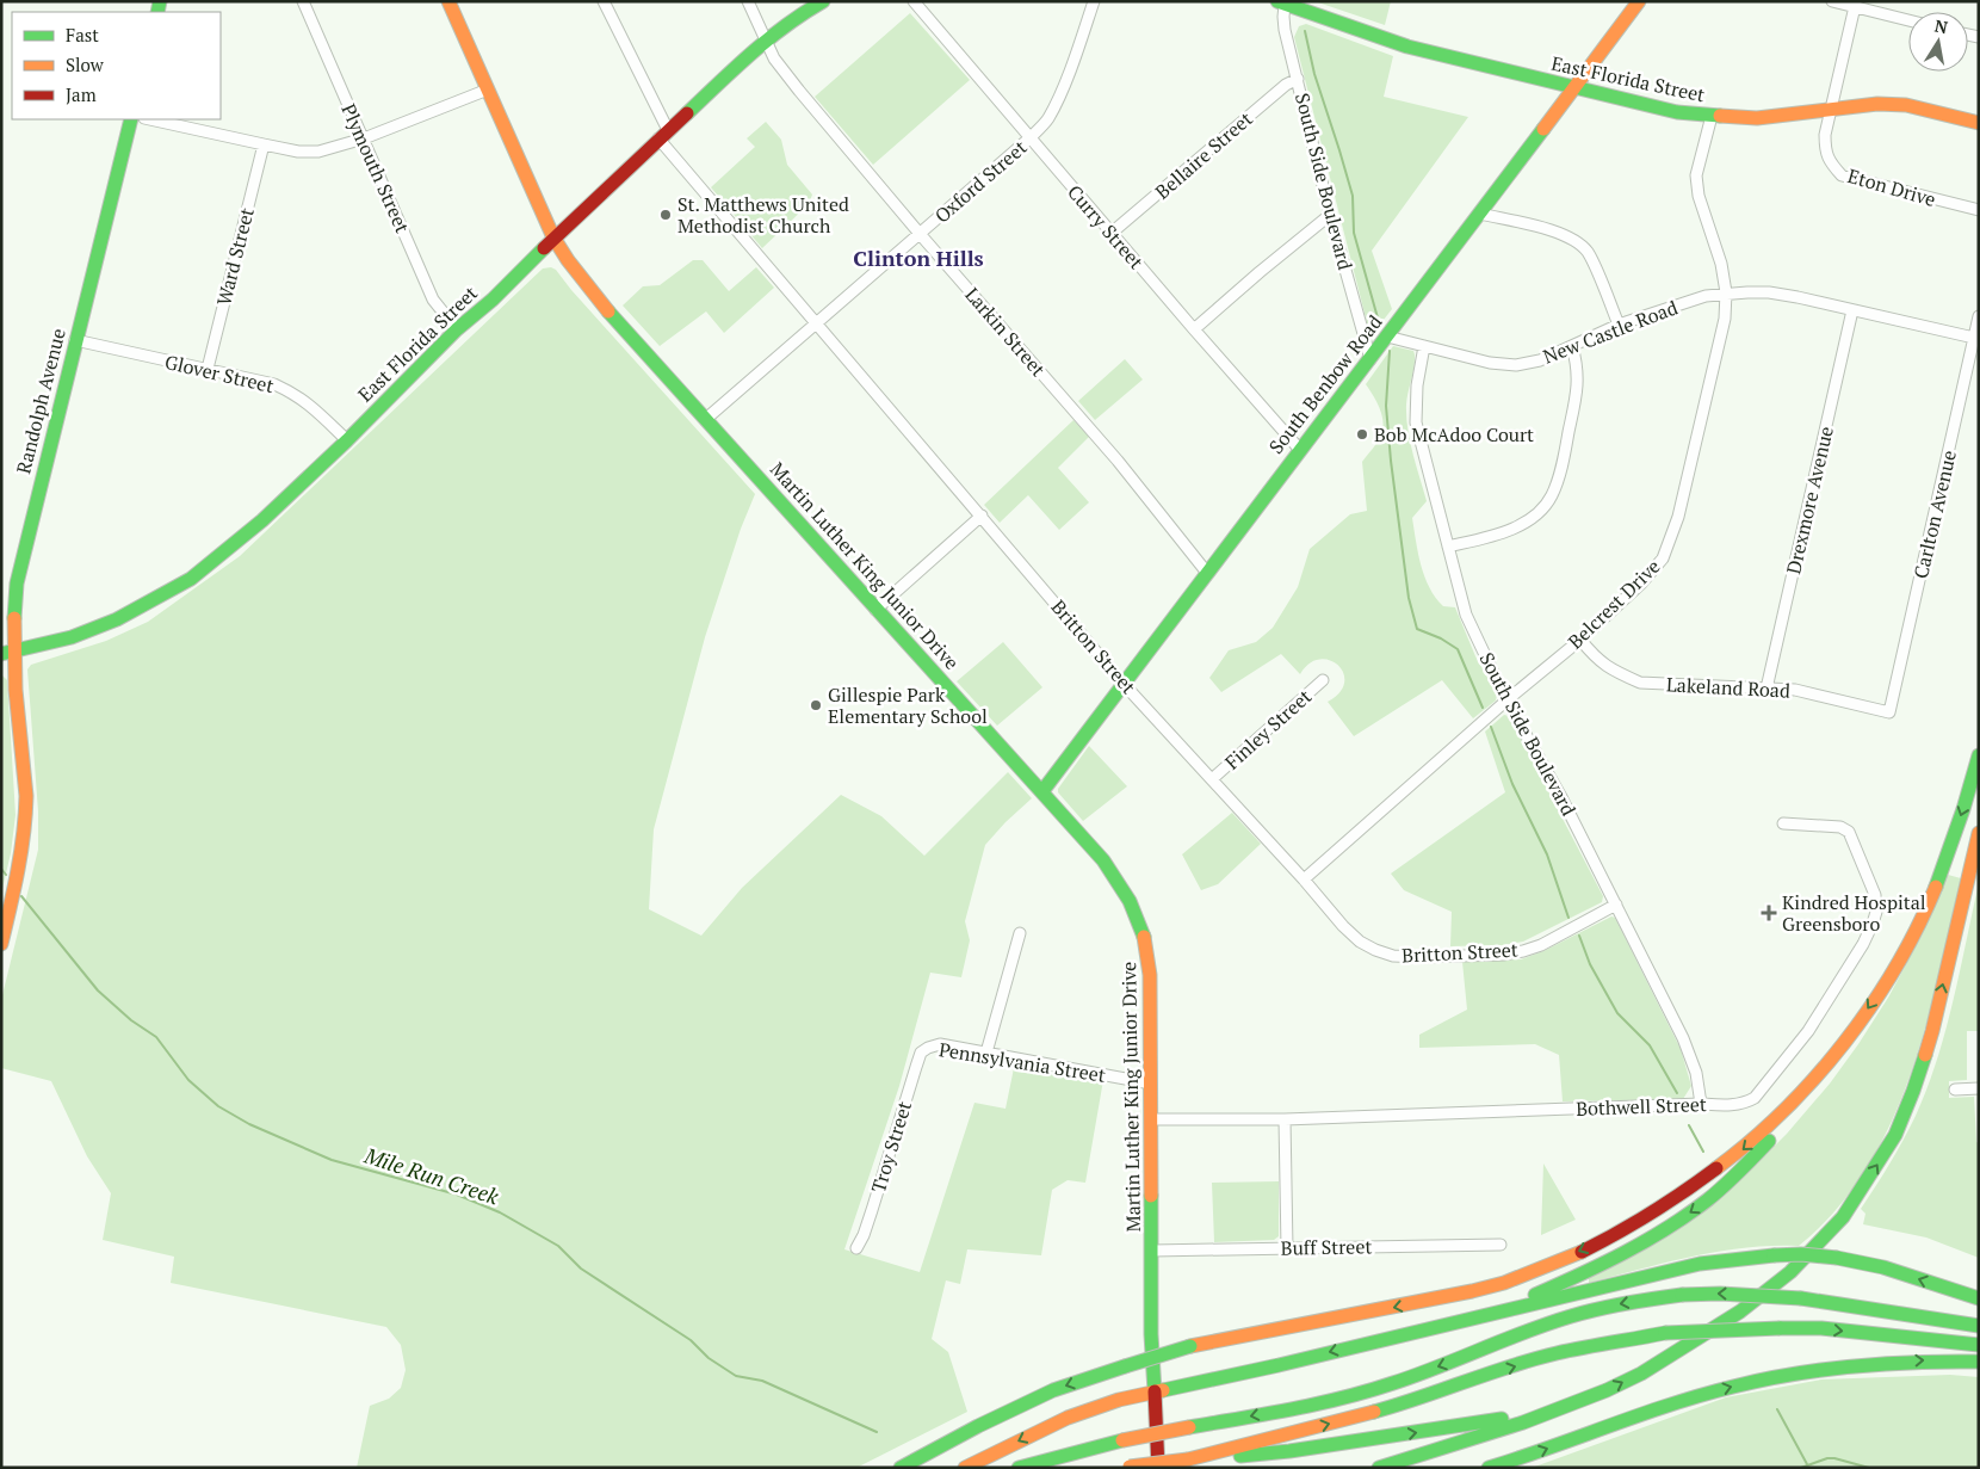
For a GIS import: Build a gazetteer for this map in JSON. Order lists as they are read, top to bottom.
{
  "streets": {
    "main road": [
      "East Florida Street",
      "South Benbow Road",
      "Randolph Avenue",
      "Martin Luther King Junior Drive"
    ],
    "street": [
      "Bellaire Street",
      "Plymouth Street",
      "Oxford Street",
      "South Side Boulevard",
      "Eton Drive",
      "Curry Street",
      "Ward Street",
      "Larkin Street",
      "New Castle Road",
      "Glover Street",
      "Drexmore Avenue",
      "Carlton Avenue",
      "Belcrest Drive",
      "Britton Street",
      "Lakeland Road",
      "Finley Street",
      "Pennsylvania Street",
      "Bothwell Street",
      "Troy Street",
      "Buff Street"
    ]
  },
  "crossings": [
    ["East Florida Street", "Plymouth Street"],
    ["East Florida Street", "South Side Boulevard"],
    ["East Florida Street", "Eton Drive"],
    ["East Florida Street", "Larkin Street"],
    ["East Florida Street", "Glover Street"],
    ["East Florida Street", "South Benbow Road"],
    ["East Florida Street", "Randolph Avenue"],
    ["East Florida Street", "Martin Luther King Junior Drive"],
    ["East Florida Street", "Belcrest Drive"],
    ["East Florida Street", "Britton Street"],
    ["Bellaire Street", "South Side Boulevard"],
    ["Bellaire Street", "Curry Street"],
    ["Oxford Street", "Curry Street"],
    ["Oxford Street", "Larkin Street"],
    ["Oxford Street", "Martin Luther King Junior Drive"],
    ["Oxford Street", "Britton Street"],
    ["South Side Boulevard", "New Castle Road"],
    ["South Side Boulevard", "South Benbow Road"],
    ["South Side Boulevard", "Belcrest Drive"],
    ["South Side Boulevard", "Britton Street"],
    ["South Side Boulevard", "Bothwell Street"],
    ["Curry Street", "South Benbow Road"],
    ["Ward Street", "Glover Street"],
    ["Larkin Street", "South Benbow Road"],
    ["New Castle Road", "South Benbow Road"],
    ["New Castle Road", "Drexmore Avenue"],
    ["New Castle Road", "Carlton Avenue"],
    ["New Castle Road", "Belcrest Drive"],
    ["Glover Street", "Randolph Avenue"],
    ["South Benbow Road", "Martin Luther King Junior Drive"],
    ["South Benbow Road", "Britton Street"],
    ["Drexmore Avenue", "Lakeland Road"],
    ["Carlton Avenue", "Lakeland Road"],
    ["Martin Luther King Junior Drive", "Pennsylvania Street"],
    ["Martin Luther King Junior Drive", "Bothwell Street"],
    ["Martin Luther King Junior Drive", "Buff Street"],
    ["Belcrest Drive", "Britton Street"],
    ["Belcrest Drive", "Lakeland Road"],
    ["Britton Street", "Finley Street"],
    ["Pennsylvania Street", "Troy Street"]
  ],
  "districts": ["Clinton Hills"],
  "water": ["Mile Run Creek"],
  "places": {
    "other": ["St. Matthews United Methodist Church", "Bob McAdoo Court", "Gillespie Park Elementary School"],
    "health": ["Kindred Hospital Greensboro"]
  },
  "legend": ["Fast", "Slow", "Jam"],
  "north": "top"
}
